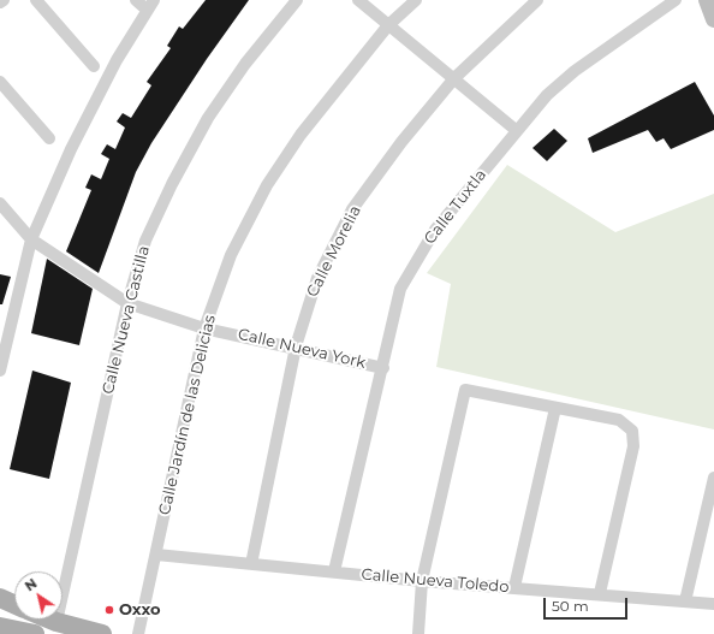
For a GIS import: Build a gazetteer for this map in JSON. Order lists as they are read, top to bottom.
{
  "streets": {
    "street": [
      "Calle Tuxtla",
      "Calle Morelia",
      "Calle Nueva Castilla",
      "Calle Nueva York",
      "Calle Jardín de las Delicias",
      "Calle Nueva Toledo"
    ]
  },
  "crossings": [
    ["Calle Tuxtla", "Calle Nueva York"],
    ["Calle Tuxtla", "Calle Nueva Toledo"],
    ["Calle Morelia", "Calle Nueva York"],
    ["Calle Morelia", "Calle Nueva Toledo"],
    ["Calle Nueva Castilla", "Calle Nueva York"],
    ["Calle Nueva York", "Calle Jardín de las Delicias"],
    ["Calle Jardín de las Delicias", "Calle Nueva Toledo"]
  ],
  "places": ["Oxxo"],
  "scale_bar": "50 m",
  "north": "top left"
}
